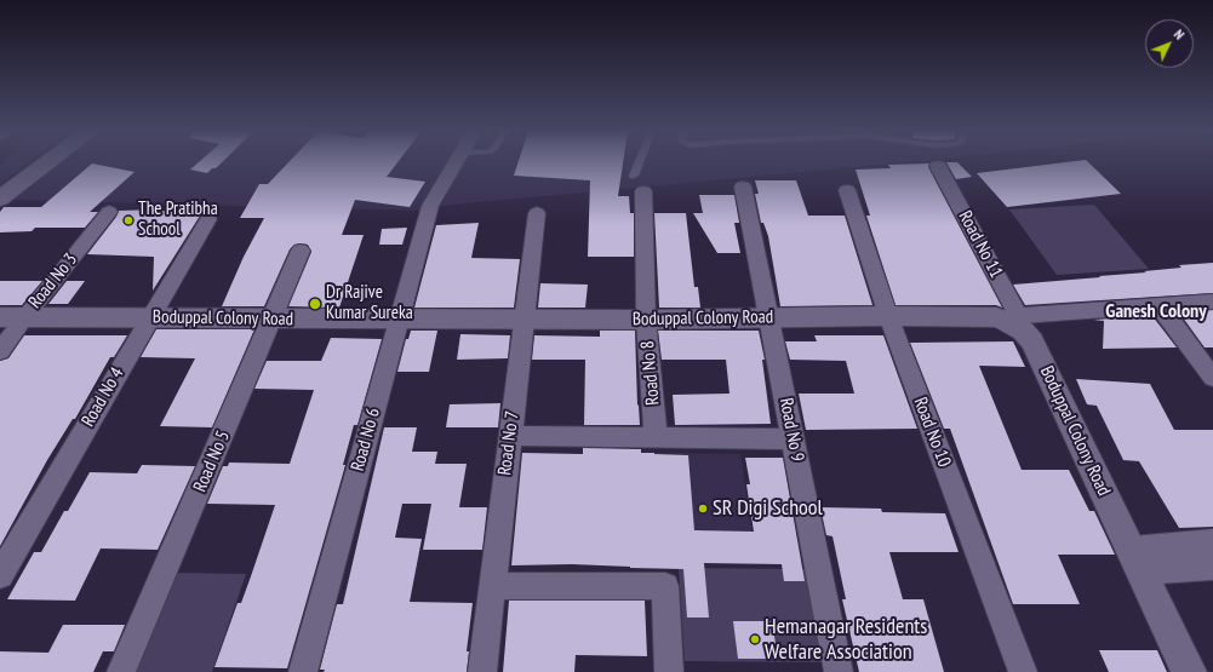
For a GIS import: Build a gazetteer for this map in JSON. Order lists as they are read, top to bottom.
{
  "streets": {
    "street": [
      "Road No 11",
      "Road No 3",
      "Boduppal Colony Road",
      "Road No 8",
      "Road No 4",
      "Road No 9",
      "Road No 10",
      "Road No 6",
      "Road No 7",
      "Road No 5"
    ]
  },
  "crossings": [
    ["Road No 11", "Boduppal Colony Road"],
    ["Road No 3", "Boduppal Colony Road"],
    ["Boduppal Colony Road", "Road No 8"],
    ["Boduppal Colony Road", "Road No 4"],
    ["Boduppal Colony Road", "Road No 9"],
    ["Boduppal Colony Road", "Road No 10"],
    ["Boduppal Colony Road", "Road No 6"],
    ["Boduppal Colony Road", "Road No 7"],
    ["Boduppal Colony Road", "Road No 5"]
  ],
  "districts": ["Ganesh Colony"],
  "places": [
    "The Pratibha School",
    "Dr Rajive Kumar Sureka",
    "SR Digi School",
    "Hemanagar Residents Welfare Association"
  ],
  "north": "top right"
}
